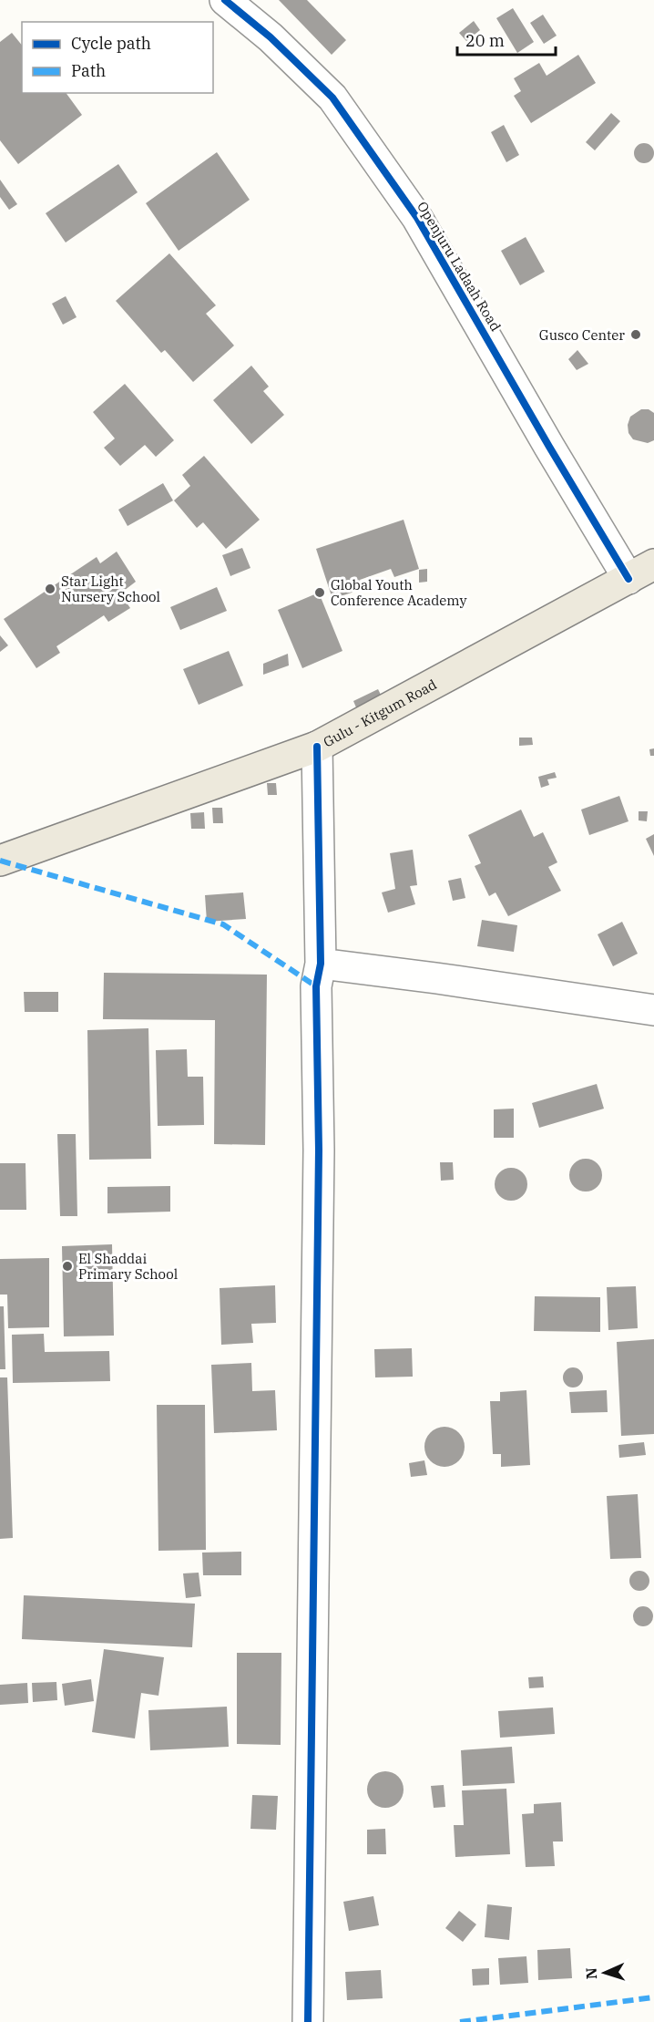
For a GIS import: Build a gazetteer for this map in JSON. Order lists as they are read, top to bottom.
{
  "streets": {
    "main road": ["Gulu - Kitgum Road"],
    "street": ["Openjuru Ladaah Road"]
  },
  "crossings": [
    ["Openjuru Ladaah Road", "Gulu - Kitgum Road"]
  ],
  "places": [
    "Gusco Center",
    "Star Light Nursery School",
    "Global Youth Conference Academy",
    "El Shaddai Primary School"
  ],
  "legend": ["Cycle path", "Path"],
  "scale_bar": "20 m",
  "north": "left"
}
